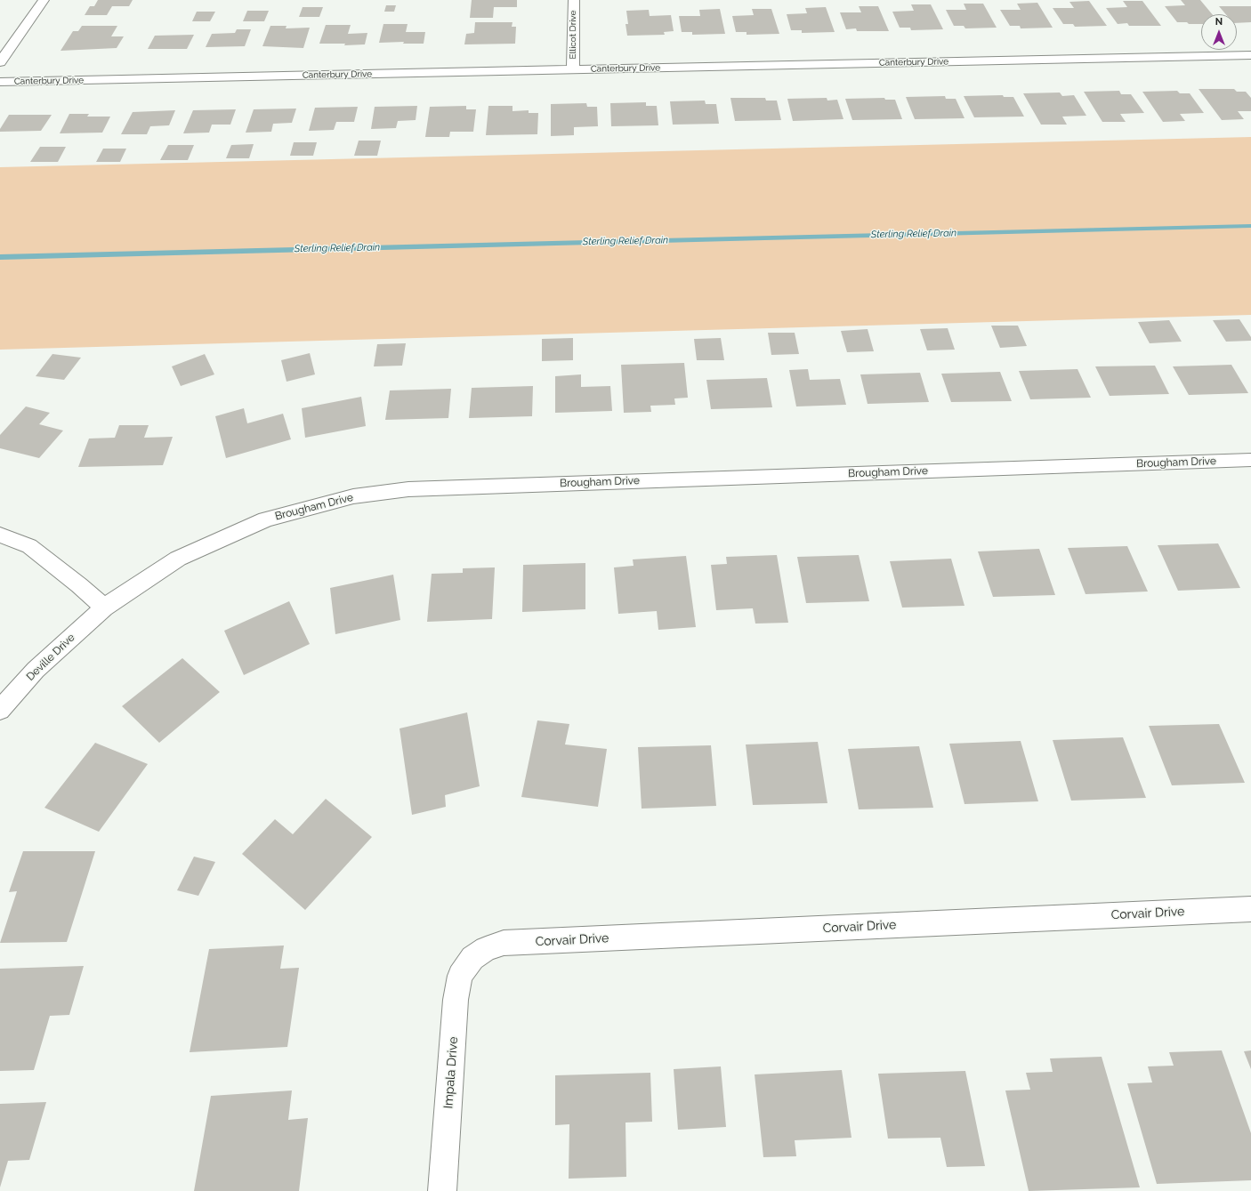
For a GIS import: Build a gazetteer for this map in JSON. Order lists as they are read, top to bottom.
{
  "streets": {
    "street": [
      "Ellicot Drive",
      "Canterbury Drive",
      "Brougham Drive",
      "Deville Drive",
      "Corvair Drive",
      "Impala Drive"
    ]
  },
  "crossings": [
    ["Ellicot Drive", "Canterbury Drive"],
    ["Brougham Drive", "Deville Drive"],
    ["Corvair Drive", "Impala Drive"]
  ],
  "water": ["Sterling Relief Drain"],
  "north": "top"
}
